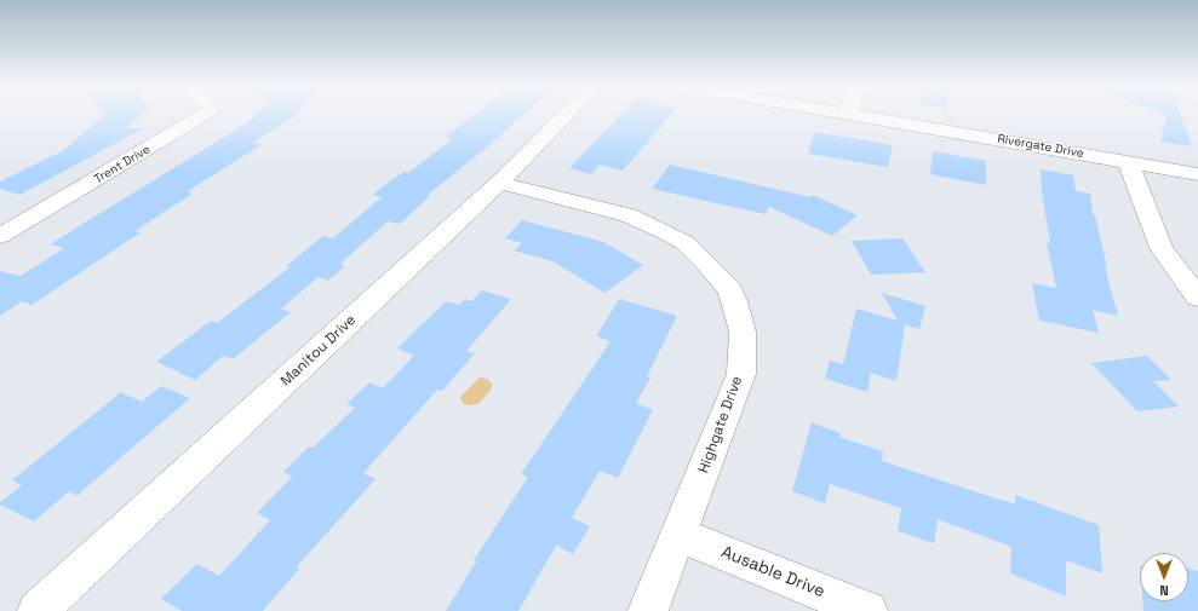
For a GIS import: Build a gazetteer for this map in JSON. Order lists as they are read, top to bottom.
{
  "streets": {
    "street": [
      "Rivergate Drive",
      "Trent Drive",
      "Manitou Drive",
      "Highgate Drive",
      "Ausable Drive"
    ]
  },
  "crossings": [
    ["Manitou Drive", "Highgate Drive"],
    ["Highgate Drive", "Ausable Drive"]
  ],
  "north": "bottom"
}
